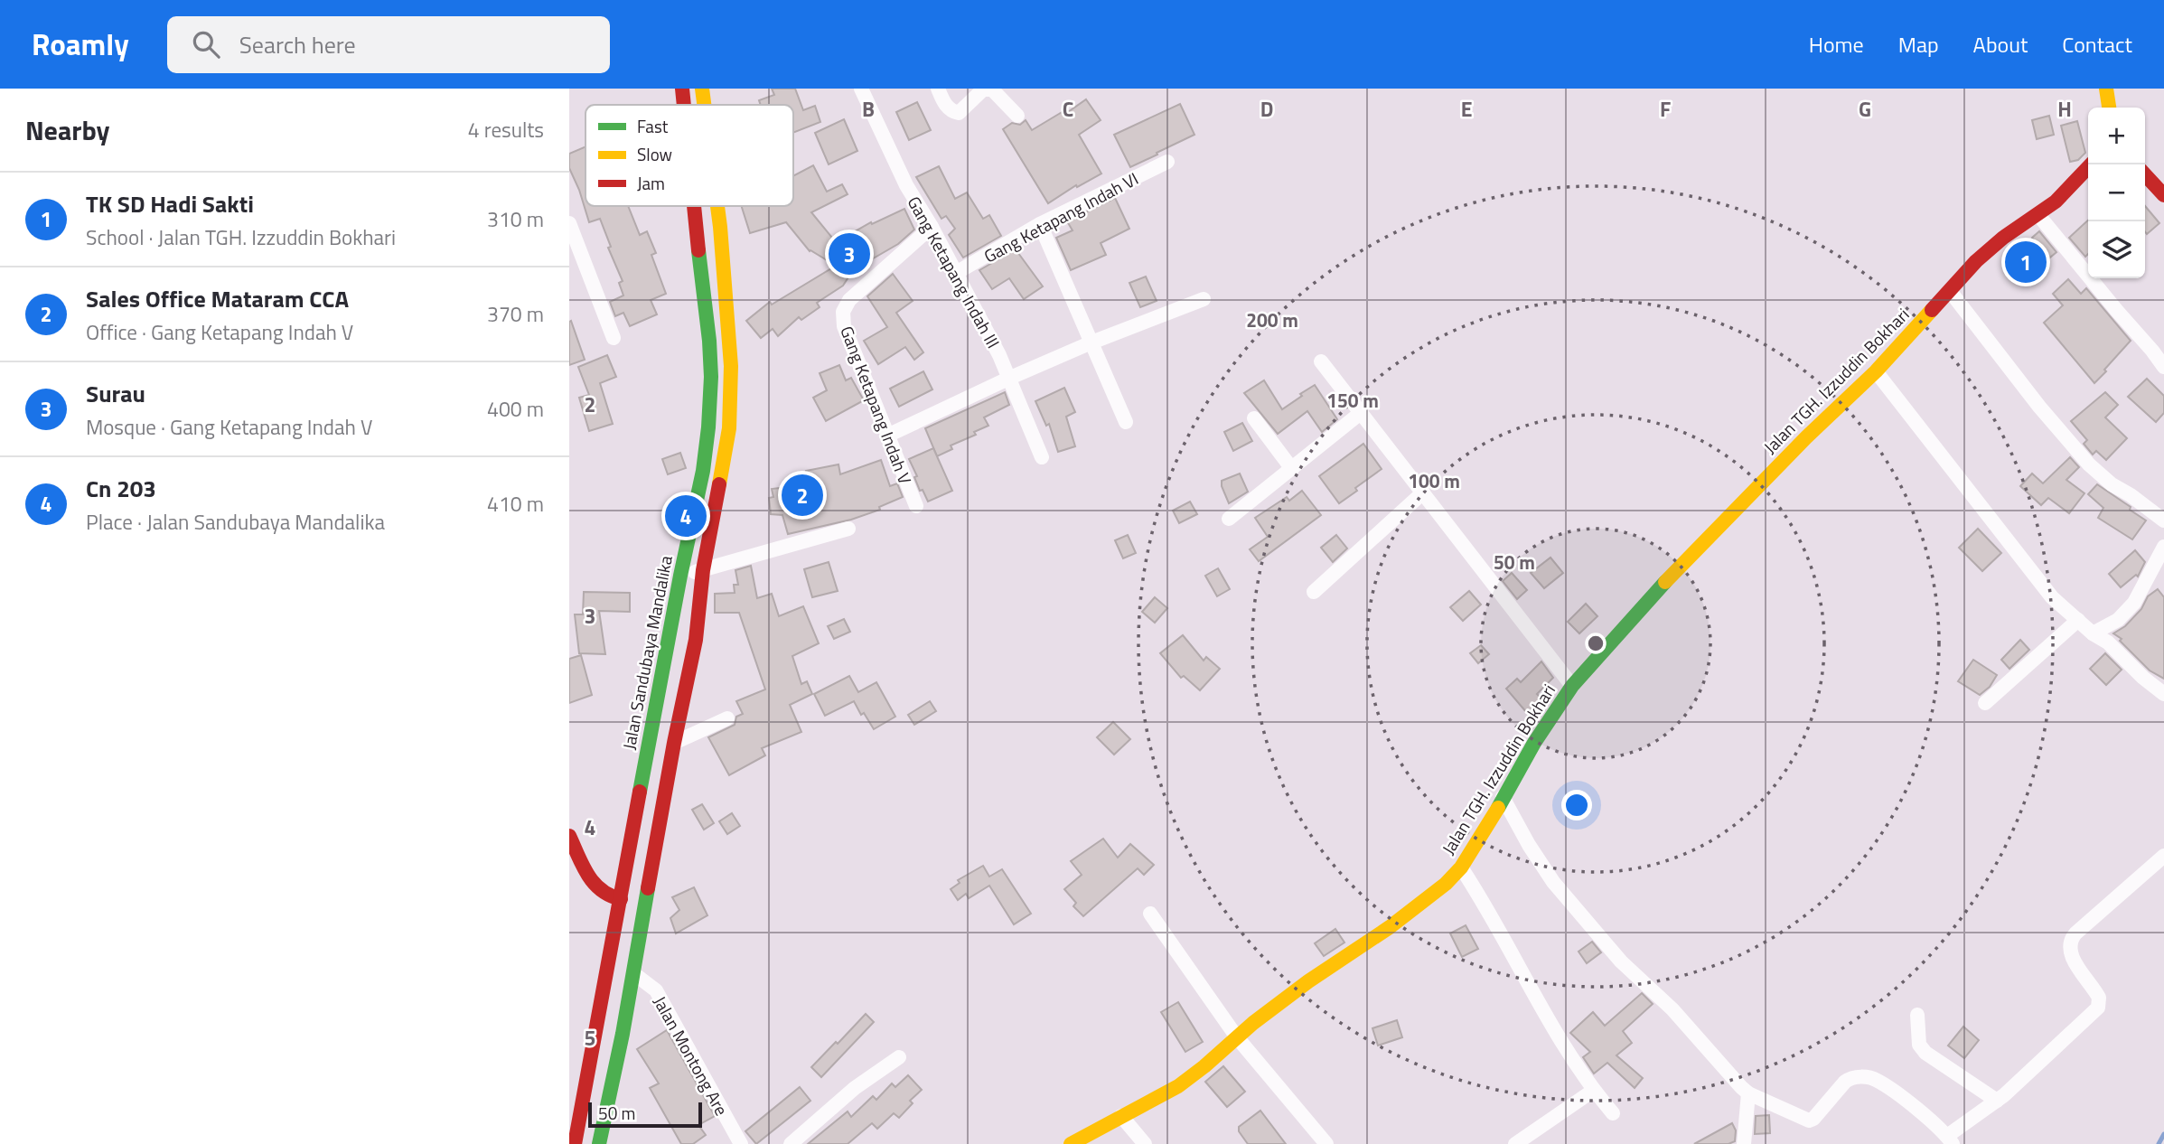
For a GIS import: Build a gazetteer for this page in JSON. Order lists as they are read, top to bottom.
{
  "streets": {
    "main road": ["Jalan TGH. Izzuddin Bokhari", "Jalan Sandubaya Mandalika"],
    "street": [
      "Gang Ketapang Indah VI",
      "Gang Ketapang Indah III",
      "Gang Ketapang Indah V",
      "Jalan Montong Are"
    ]
  },
  "crossings": [
    ["Gang Ketapang Indah VI", "Gang Ketapang Indah III"],
    ["Gang Ketapang Indah III", "Gang Ketapang Indah V"]
  ],
  "legend": ["Fast", "Slow", "Jam"],
  "scale_bar": "50 m",
  "page": {
    "header": "Roamly",
    "search": "Search here",
    "nav": [
      "Home",
      "Map",
      "About",
      "Contact"
    ],
    "heading": ["Nearby", "4 results"],
    "map_buttons": ["+", "−"],
    "list": [
      {
        "mark": "1",
        "name": "TK SD Hadi Sakti",
        "note": "School · Jalan TGH. Izzuddin Bokhari",
        "value": "310 m"
      },
      {
        "mark": "2",
        "name": "Sales Office Mataram CCA",
        "note": "Office · Gang Ketapang Indah V",
        "value": "370 m"
      },
      {
        "mark": "3",
        "name": "Surau",
        "note": "Mosque · Gang Ketapang Indah V",
        "value": "400 m"
      },
      {
        "mark": "4",
        "name": "Cn 203",
        "note": "Place · Jalan Sandubaya Mandalika",
        "value": "410 m"
      }
    ],
    "pins": [
      "3",
      "1",
      "2",
      "4"
    ],
    "scale": "50 m"
  },
  "grid": {
    "columns": [
      "B",
      "C",
      "D",
      "E",
      "F",
      "G",
      "H"
    ],
    "rows": [
      "2",
      "3",
      "4",
      "5"
    ]
  },
  "rings": [
    "200 m",
    "150 m",
    "100 m",
    "50 m"
  ]
}
